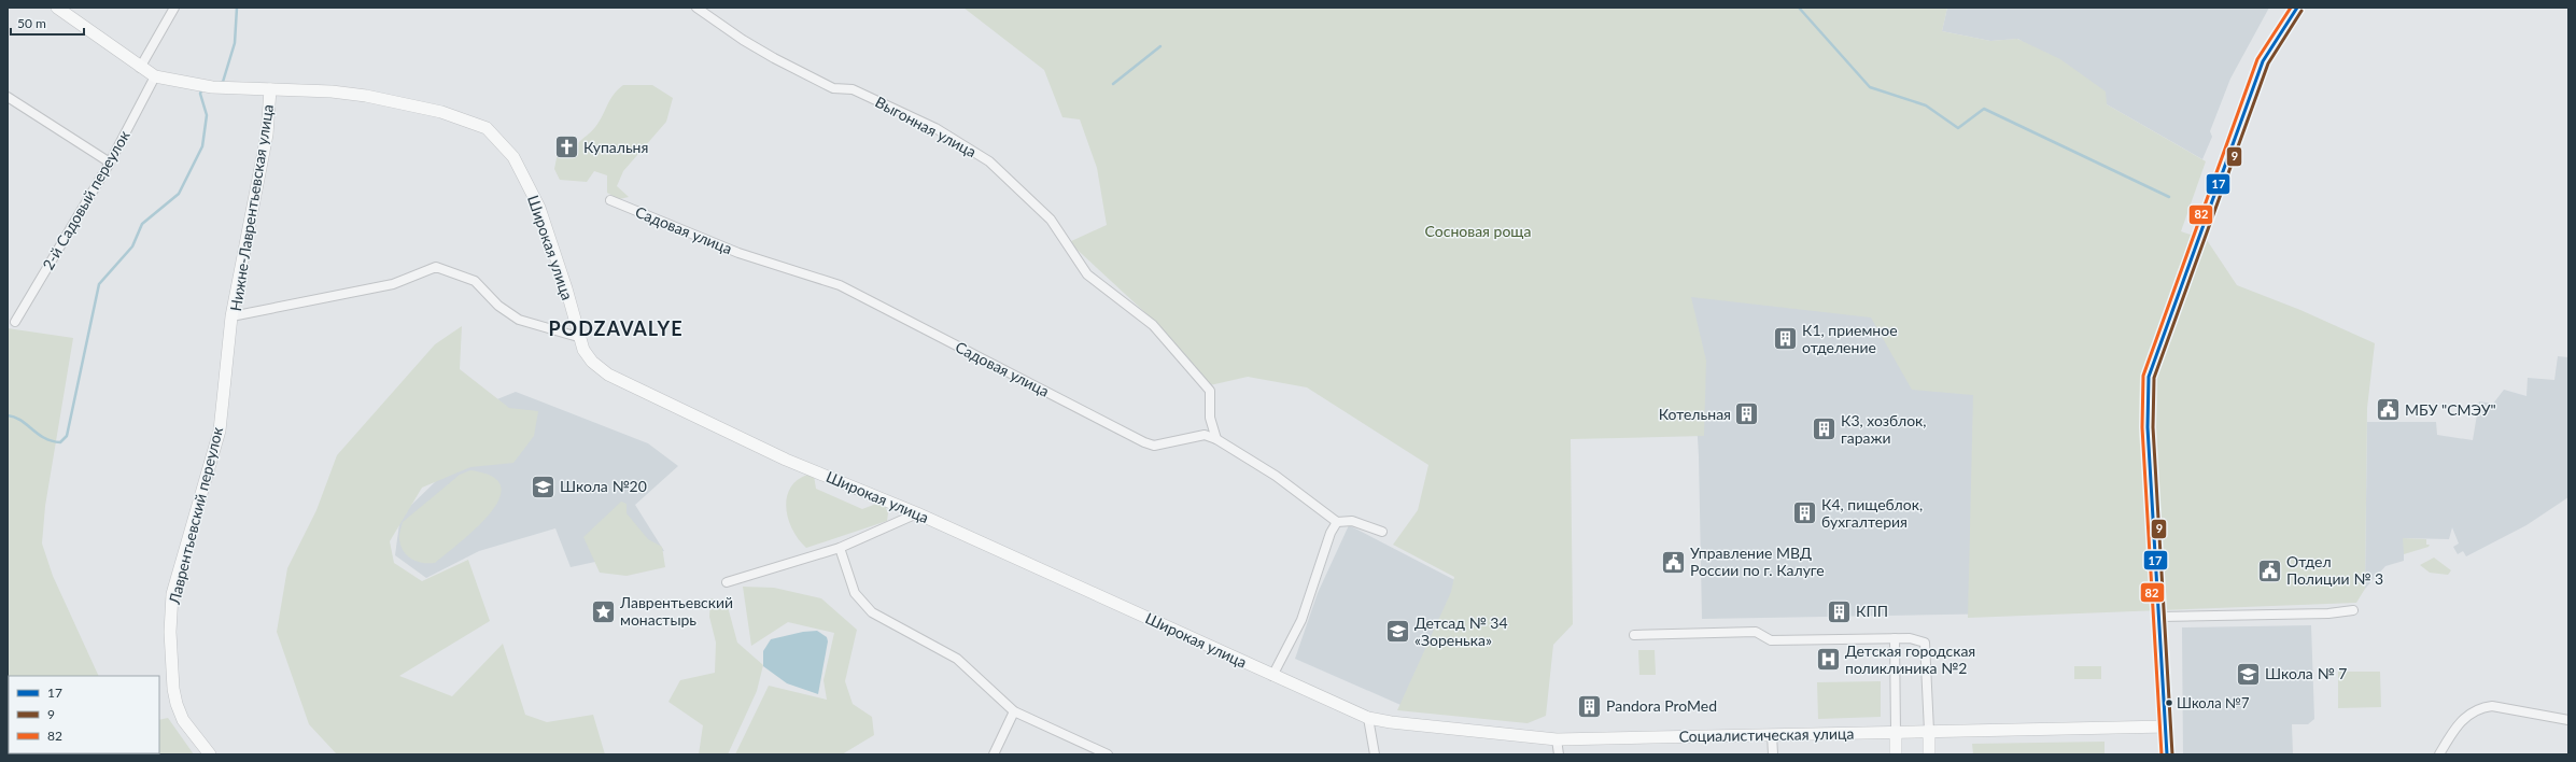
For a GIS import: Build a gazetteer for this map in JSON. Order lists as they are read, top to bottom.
{
  "streets": {
    "street": [
      "Выгонная улица",
      "2-й Садовый переулок",
      "Нижне-Лаврентьевская улица",
      "Садовая улица",
      "Широкая улица",
      "Лаврентьевский переулок",
      "Социалистическая улица"
    ]
  },
  "crossings": [
    ["Выгонная улица", "Садовая улица"],
    ["Нижне-Лаврентьевская улица", "Широкая улица"],
    ["Нижне-Лаврентьевская улица", "Лаврентьевский переулок"],
    ["Широкая улица", "Социалистическая улица"]
  ],
  "districts": ["PODZAVALYE"],
  "parks": ["Сосновая роща"],
  "places": {
    "church": ["Купальня"],
    "building": [
      "К1, приемное отделение",
      "Котельная",
      "К3, хозблок, гаражи",
      "К4, пищеблок, бухгалтерия",
      "КПП",
      "Pandora ProMed"
    ],
    "public building": ["МБУ \"СМЭУ\"", "Управление МВД России по г. Калуге", "Отдел Полиции № 3"],
    "school or university": ["Школа №20", "Детсад № 34 «Зоренька»", "Школа № 7"],
    "place": ["Лаврентьевский монастырь"],
    "hospital": ["Детская городская поликлиника №2"],
    "other": ["Школа №7"]
  },
  "lines": ["transit line 17", "transit line 82", "transit line 9"],
  "legend": ["17", "9", "82"],
  "scale_bar": "50 m"
}
